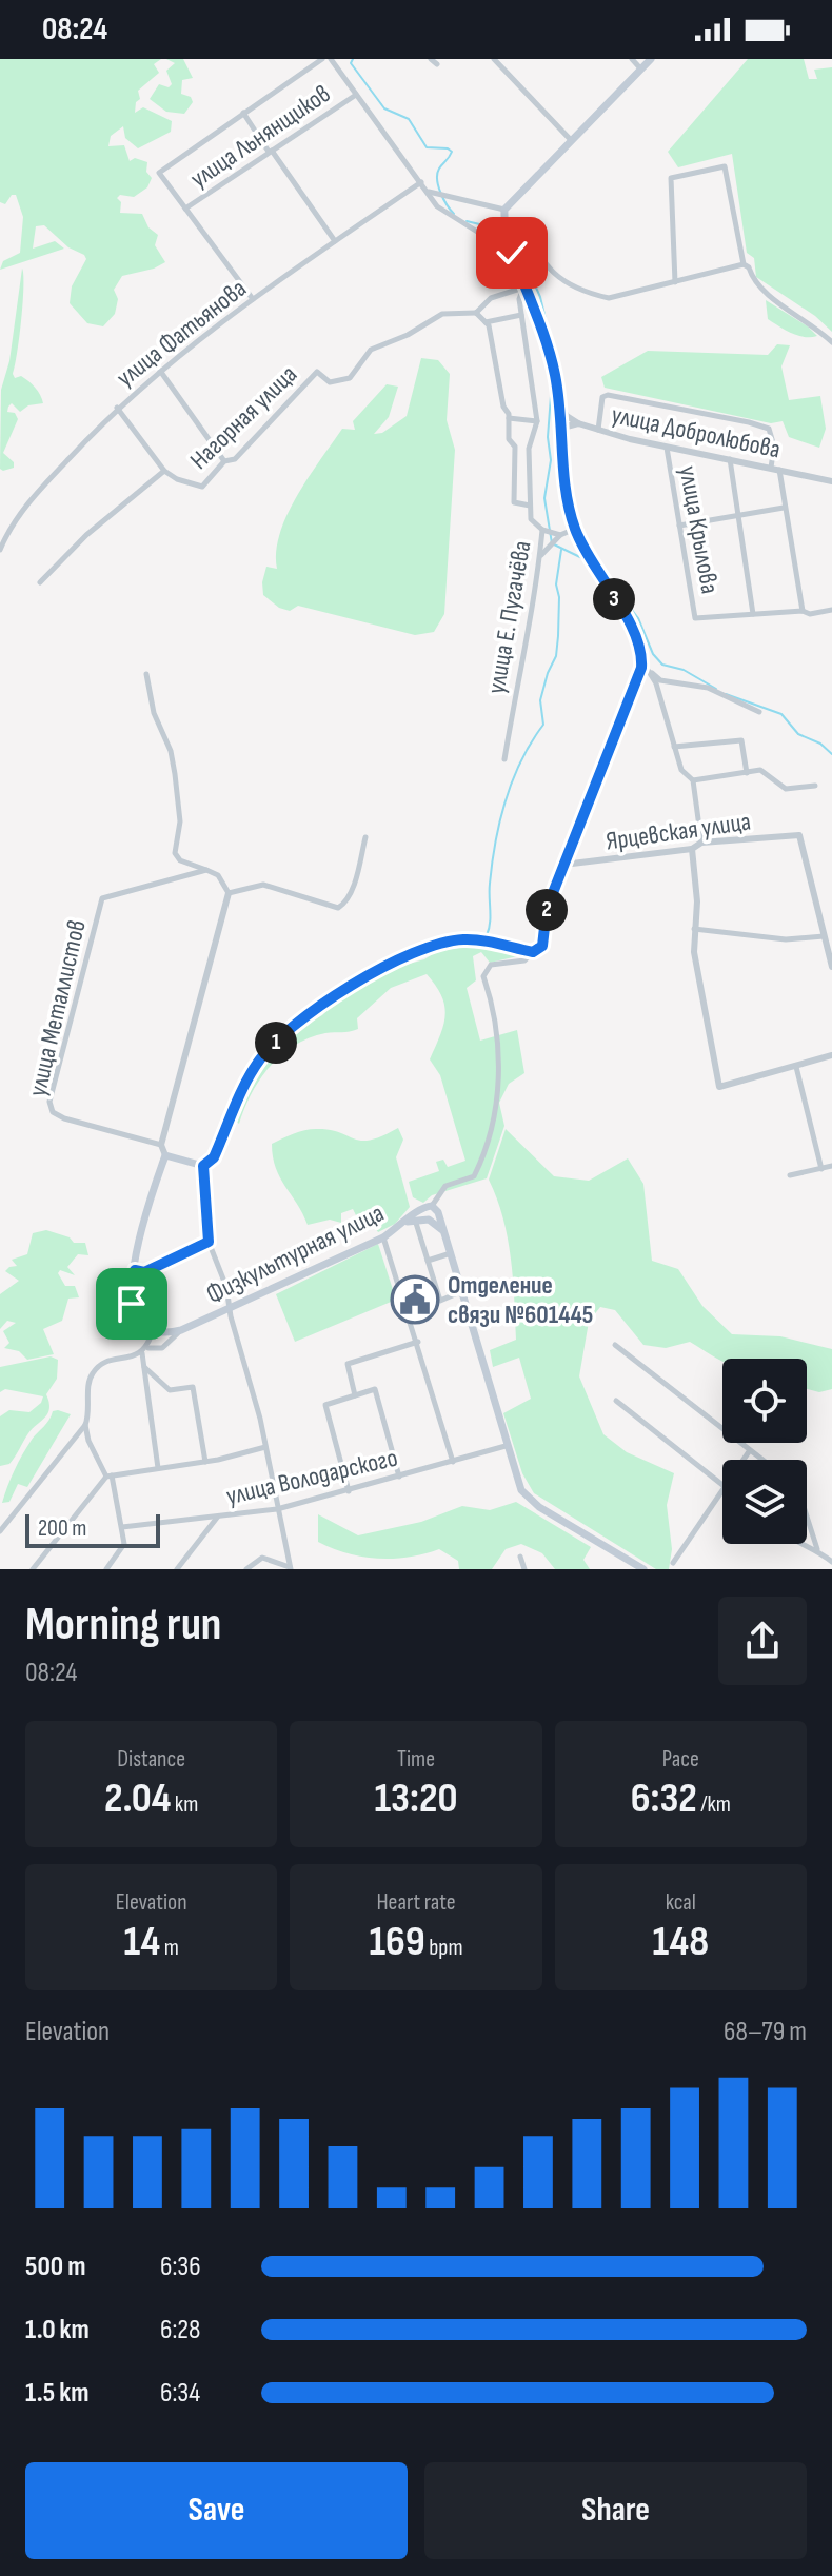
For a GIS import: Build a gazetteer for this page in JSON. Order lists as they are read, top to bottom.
{
  "streets": {
    "main road": ["Физкультурная улица"],
    "street": [
      "улица Льнянщиков",
      "улица Фатьянова",
      "Нагорная улица",
      "улица Добролюбова",
      "улица Крылова",
      "улица Е. Пугачёва",
      "Ярцевская улица",
      "улица Металлистов",
      "улица Володарского"
    ]
  },
  "crossings": [
    ["улица Добролюбова", "улица Крылова"]
  ],
  "places": {
    "public building": ["Отделение связи №601445"]
  },
  "scale_bar": "200 m",
  "page": {
    "status": "08:24",
    "pins": ["3", "2", "1"],
    "scale": "200 m",
    "heading": ["Morning run", "08:24"],
    "stats": [
      ["Distance", "2.04 km"],
      ["Time", "13:20"],
      ["Pace", "6:32 /km"],
      ["Elevation", "14 m"],
      ["Heart rate", "169 bpm"],
      ["kcal", "148"]
    ],
    "chart": ["Elevation", "68–79 m"],
    "list": [
      {
        "name": "500 m",
        "note": "6:36"
      },
      {
        "name": "1.0 km",
        "note": "6:28"
      },
      {
        "name": "1.5 km",
        "note": "6:34"
      }
    ],
    "buttons": ["Save", "Share"]
  }
}
